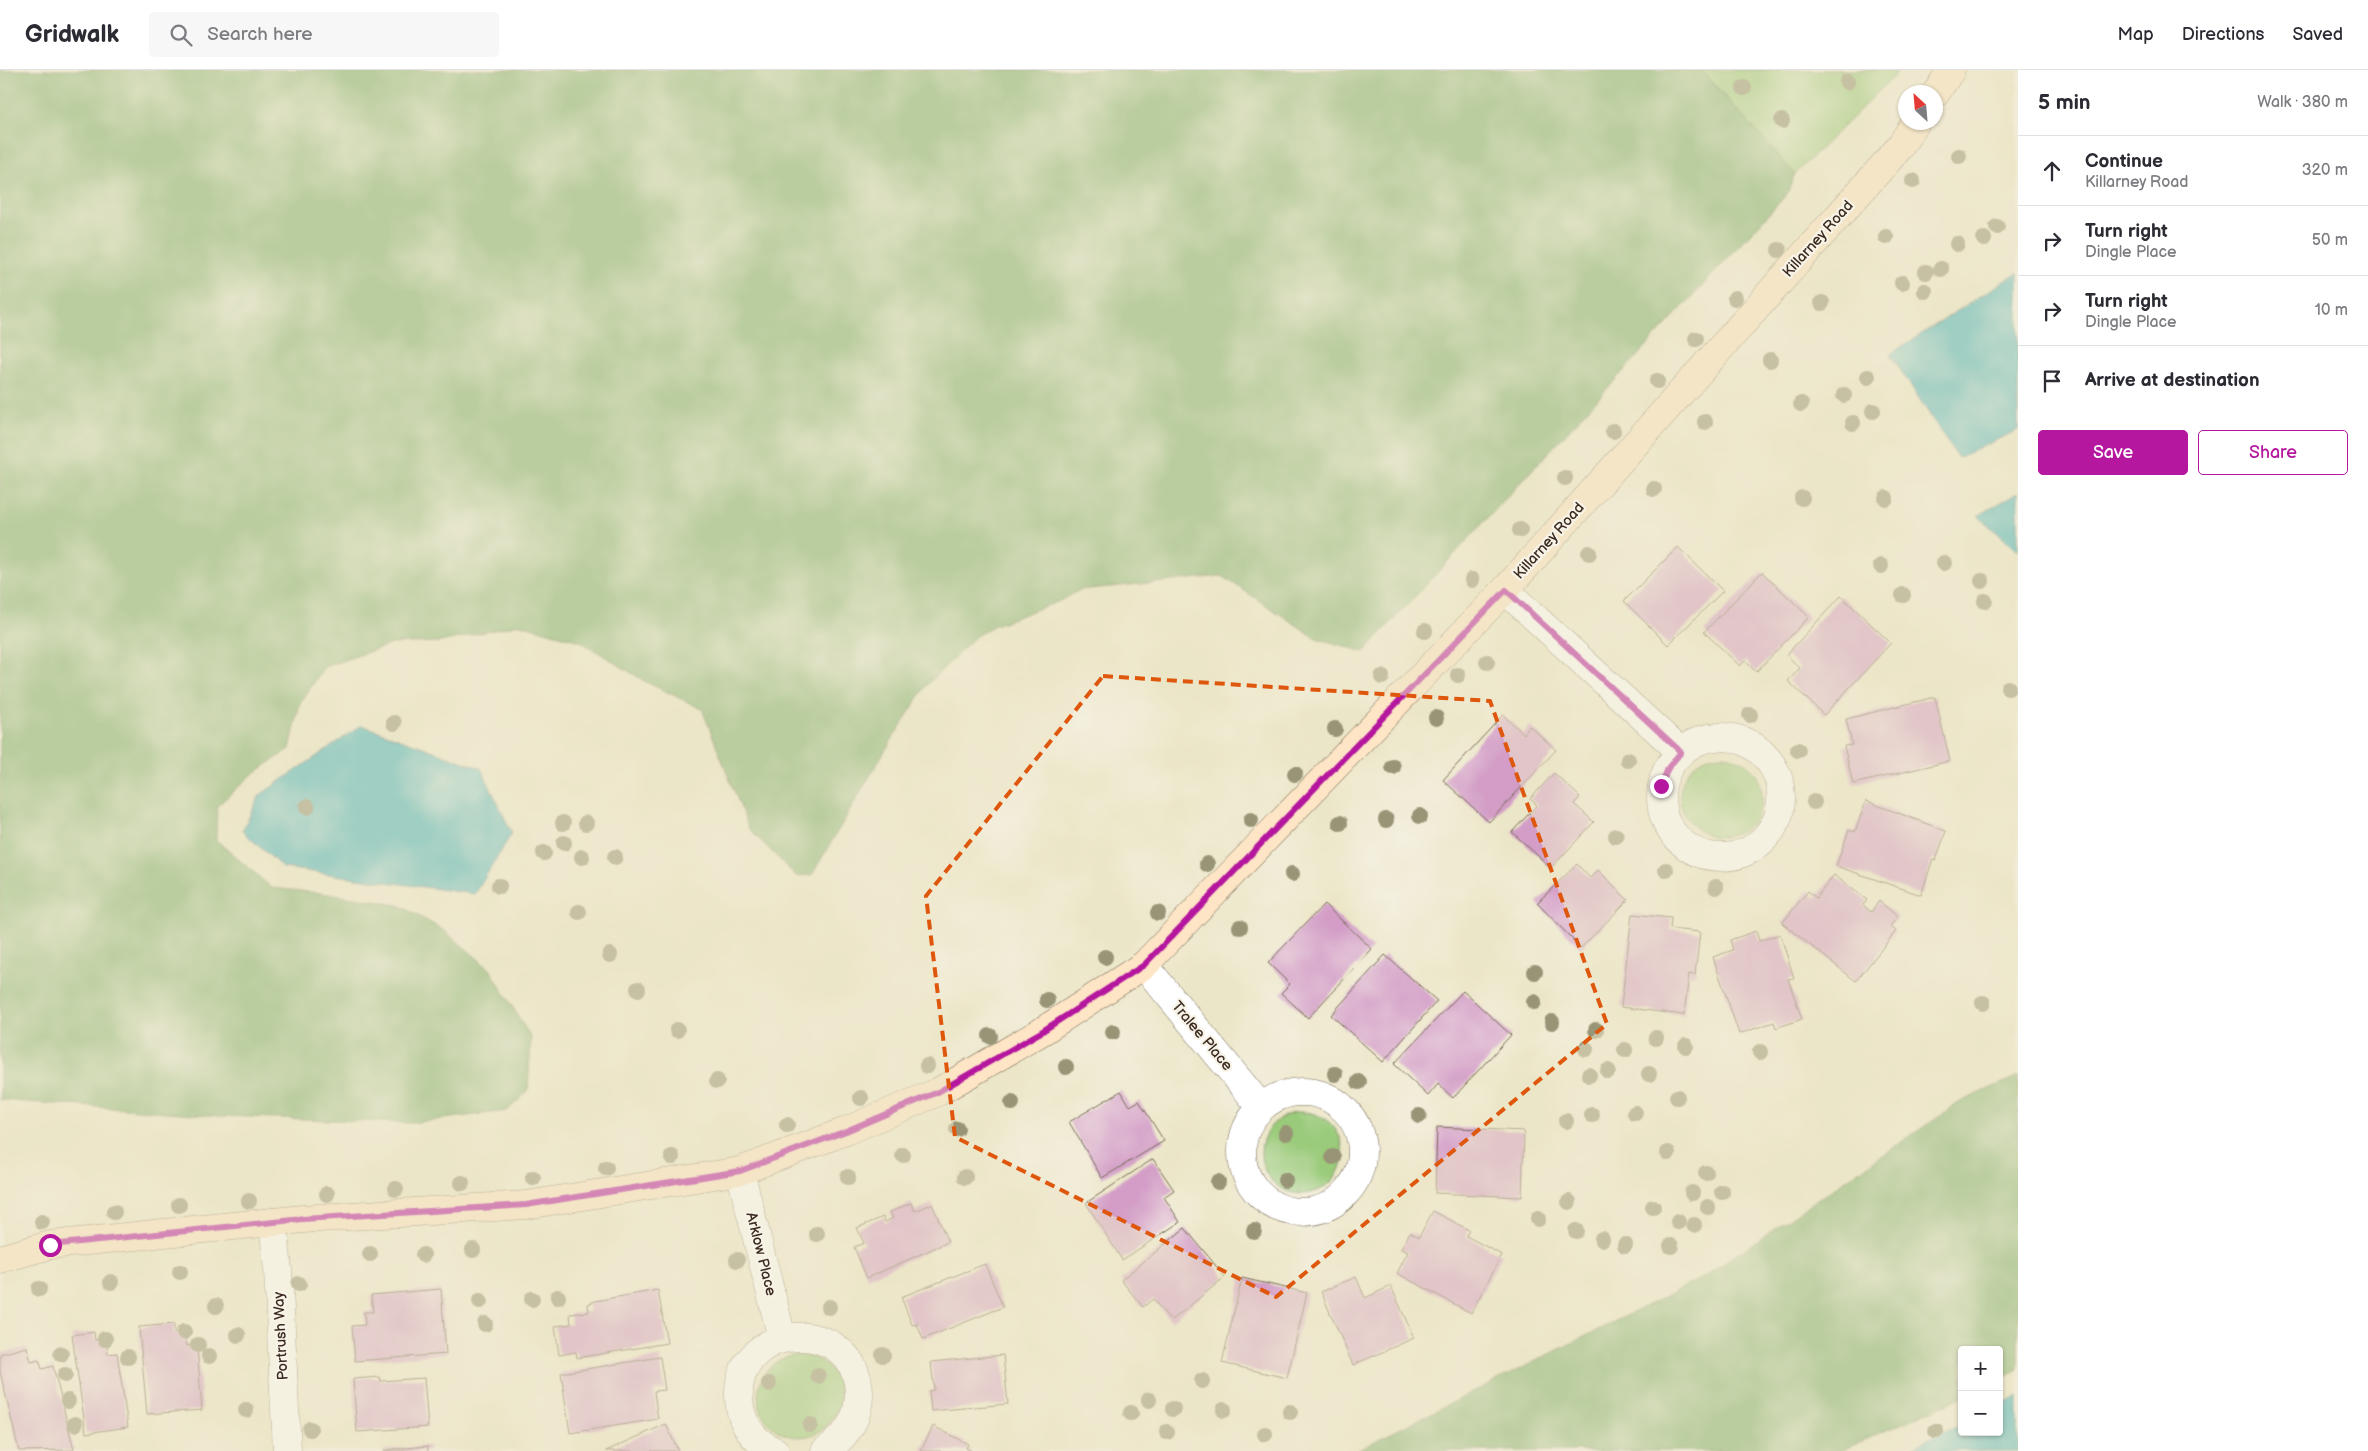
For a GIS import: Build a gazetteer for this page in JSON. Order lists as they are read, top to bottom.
{
  "streets": {
    "street": [
      "Killarney Road",
      "Tralee Place",
      "Arklow Place",
      "Portrush Way"
    ]
  },
  "crossings": [
    ["Killarney Road", "Tralee Place"],
    ["Killarney Road", "Arklow Place"],
    ["Killarney Road", "Portrush Way"]
  ],
  "north": "top left",
  "page": {
    "header": "Gridwalk",
    "search": "Search here",
    "nav": ["Map", "Directions", "Saved"],
    "heading": ["5 min", "Walk · 380 m"],
    "list": [
      ["Continue", "Killarney Road", "320 m"],
      ["Turn right", "Dingle Place", "50 m"],
      ["Turn right", "Dingle Place", "10 m"],
      "Arrive at destination"
    ],
    "buttons": ["Save", "Share"],
    "map_buttons": ["+", "−"]
  }
}
